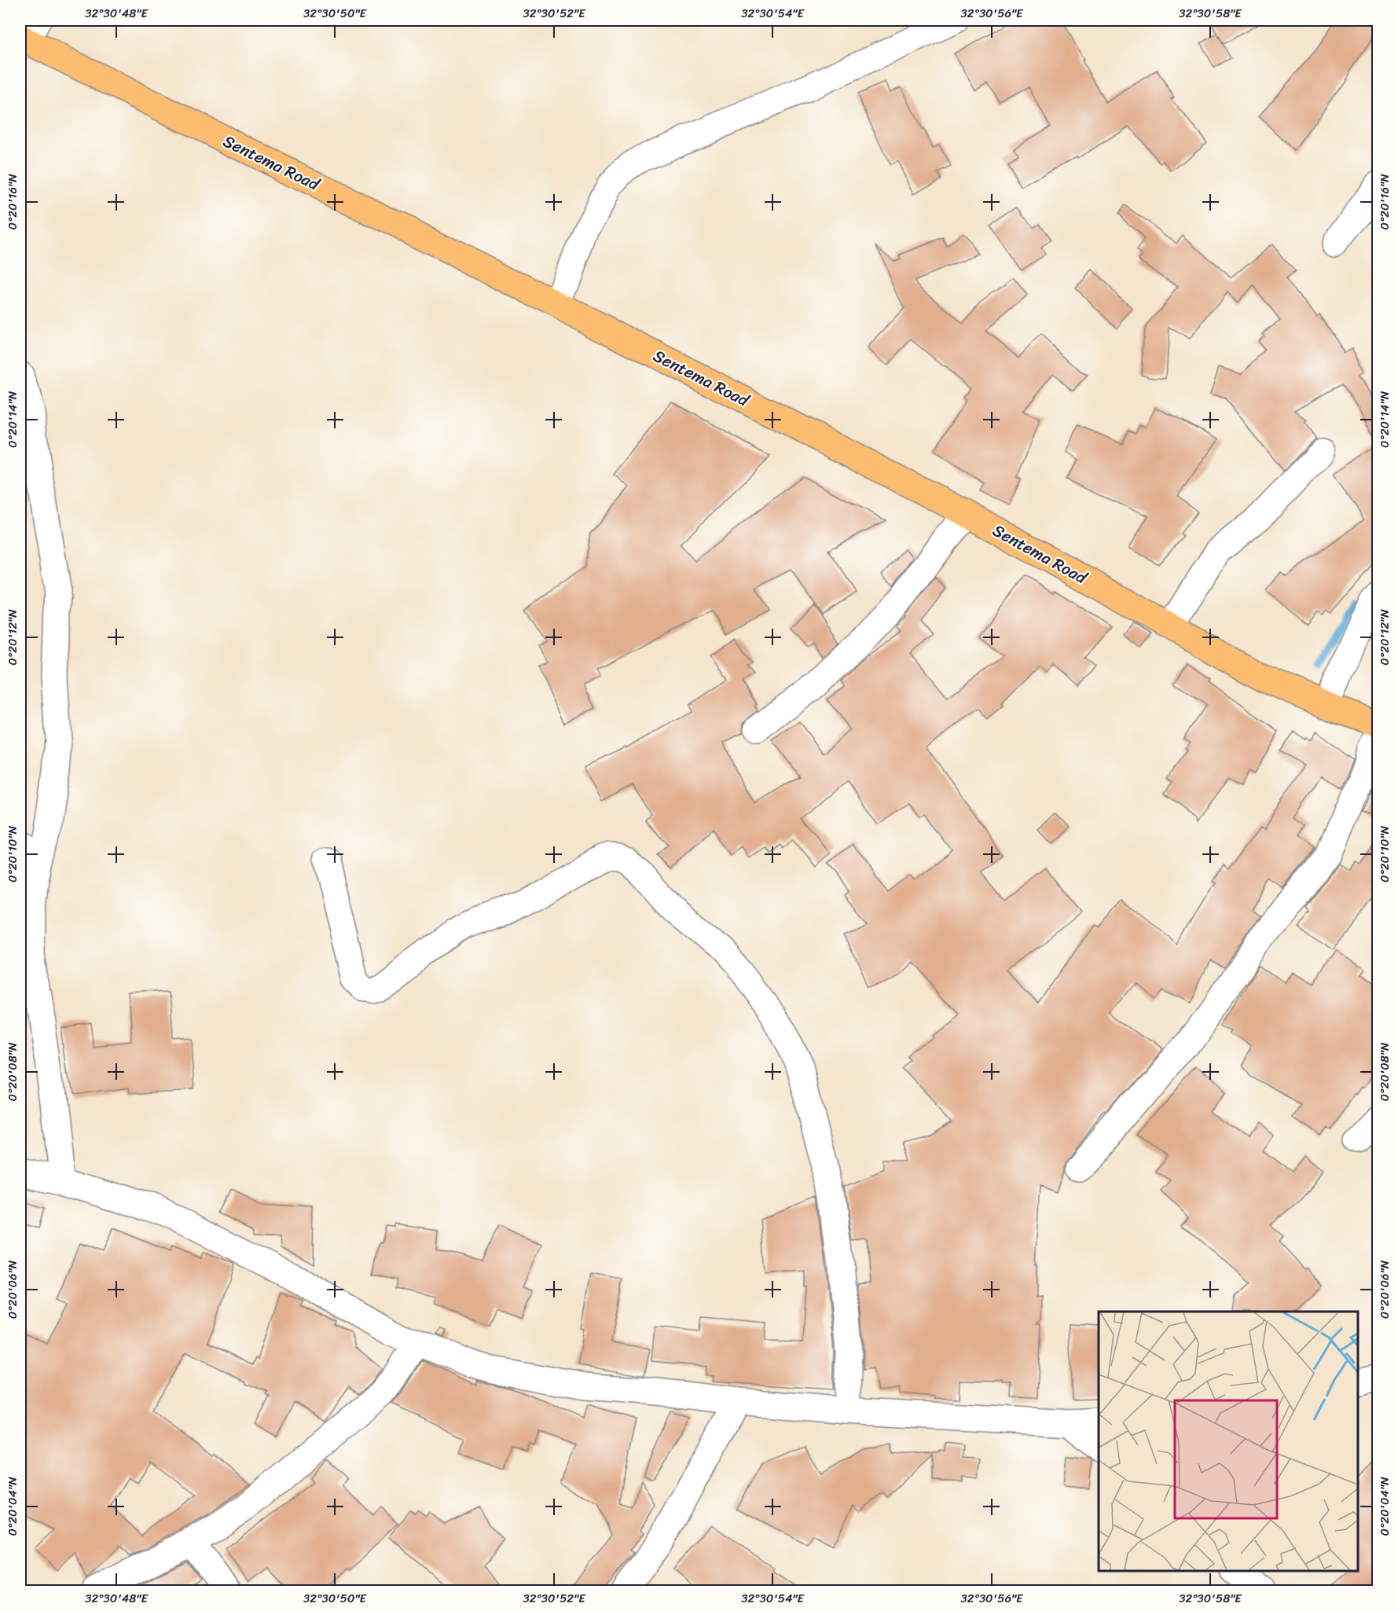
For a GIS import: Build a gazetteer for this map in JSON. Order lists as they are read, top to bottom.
{
  "streets": {
    "main road": ["Sentema Road"]
  },
  "coordinates": [
    "32°30'48\"E",
    "32°30'50\"E",
    "32°30'52\"E",
    "32°30'54\"E",
    "32°30'56\"E",
    "32°30'58\"E",
    "0°20'16\"N",
    "0°20'14\"N",
    "0°20'12\"N",
    "0°20'10\"N",
    "0°20'08\"N",
    "0°20'06\"N",
    "0°20'04\"N"
  ]
}
